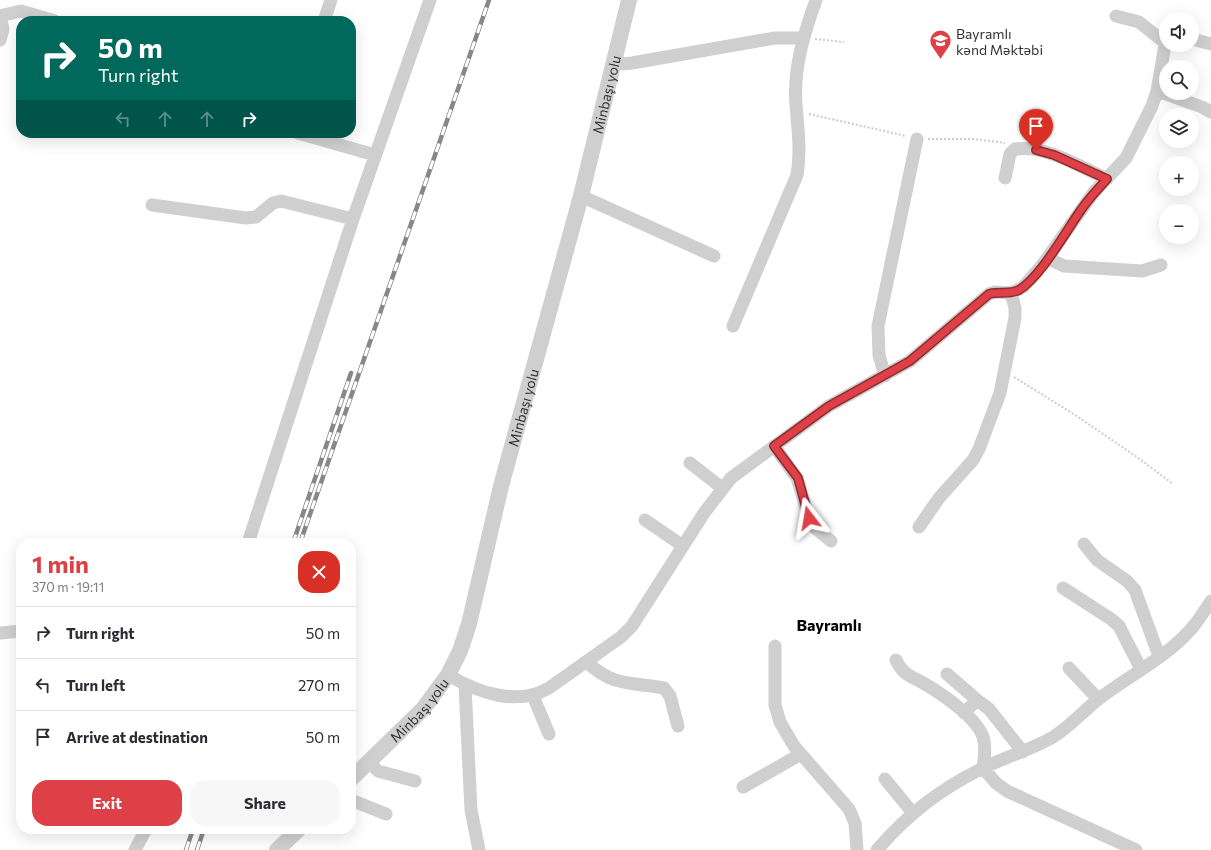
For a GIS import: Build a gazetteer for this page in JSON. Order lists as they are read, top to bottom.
{
  "streets": {
    "street": ["Minbaşı yolu"]
  },
  "districts": ["Bayramlı"],
  "places": {
    "school or university": ["Bayramlı kənd Məktəbi"]
  },
  "page": {
    "map_buttons": ["+", "−"],
    "turn": ["50 m", "Turn right"],
    "heading": ["1 min", "370 m · 19:11"],
    "list": [
      {
        "name": "Turn right",
        "value": "50 m"
      },
      {
        "name": "Turn left",
        "value": "270 m"
      },
      {
        "name": "Arrive at destination",
        "value": "50 m"
      }
    ],
    "buttons": ["Exit", "Share"]
  }
}
